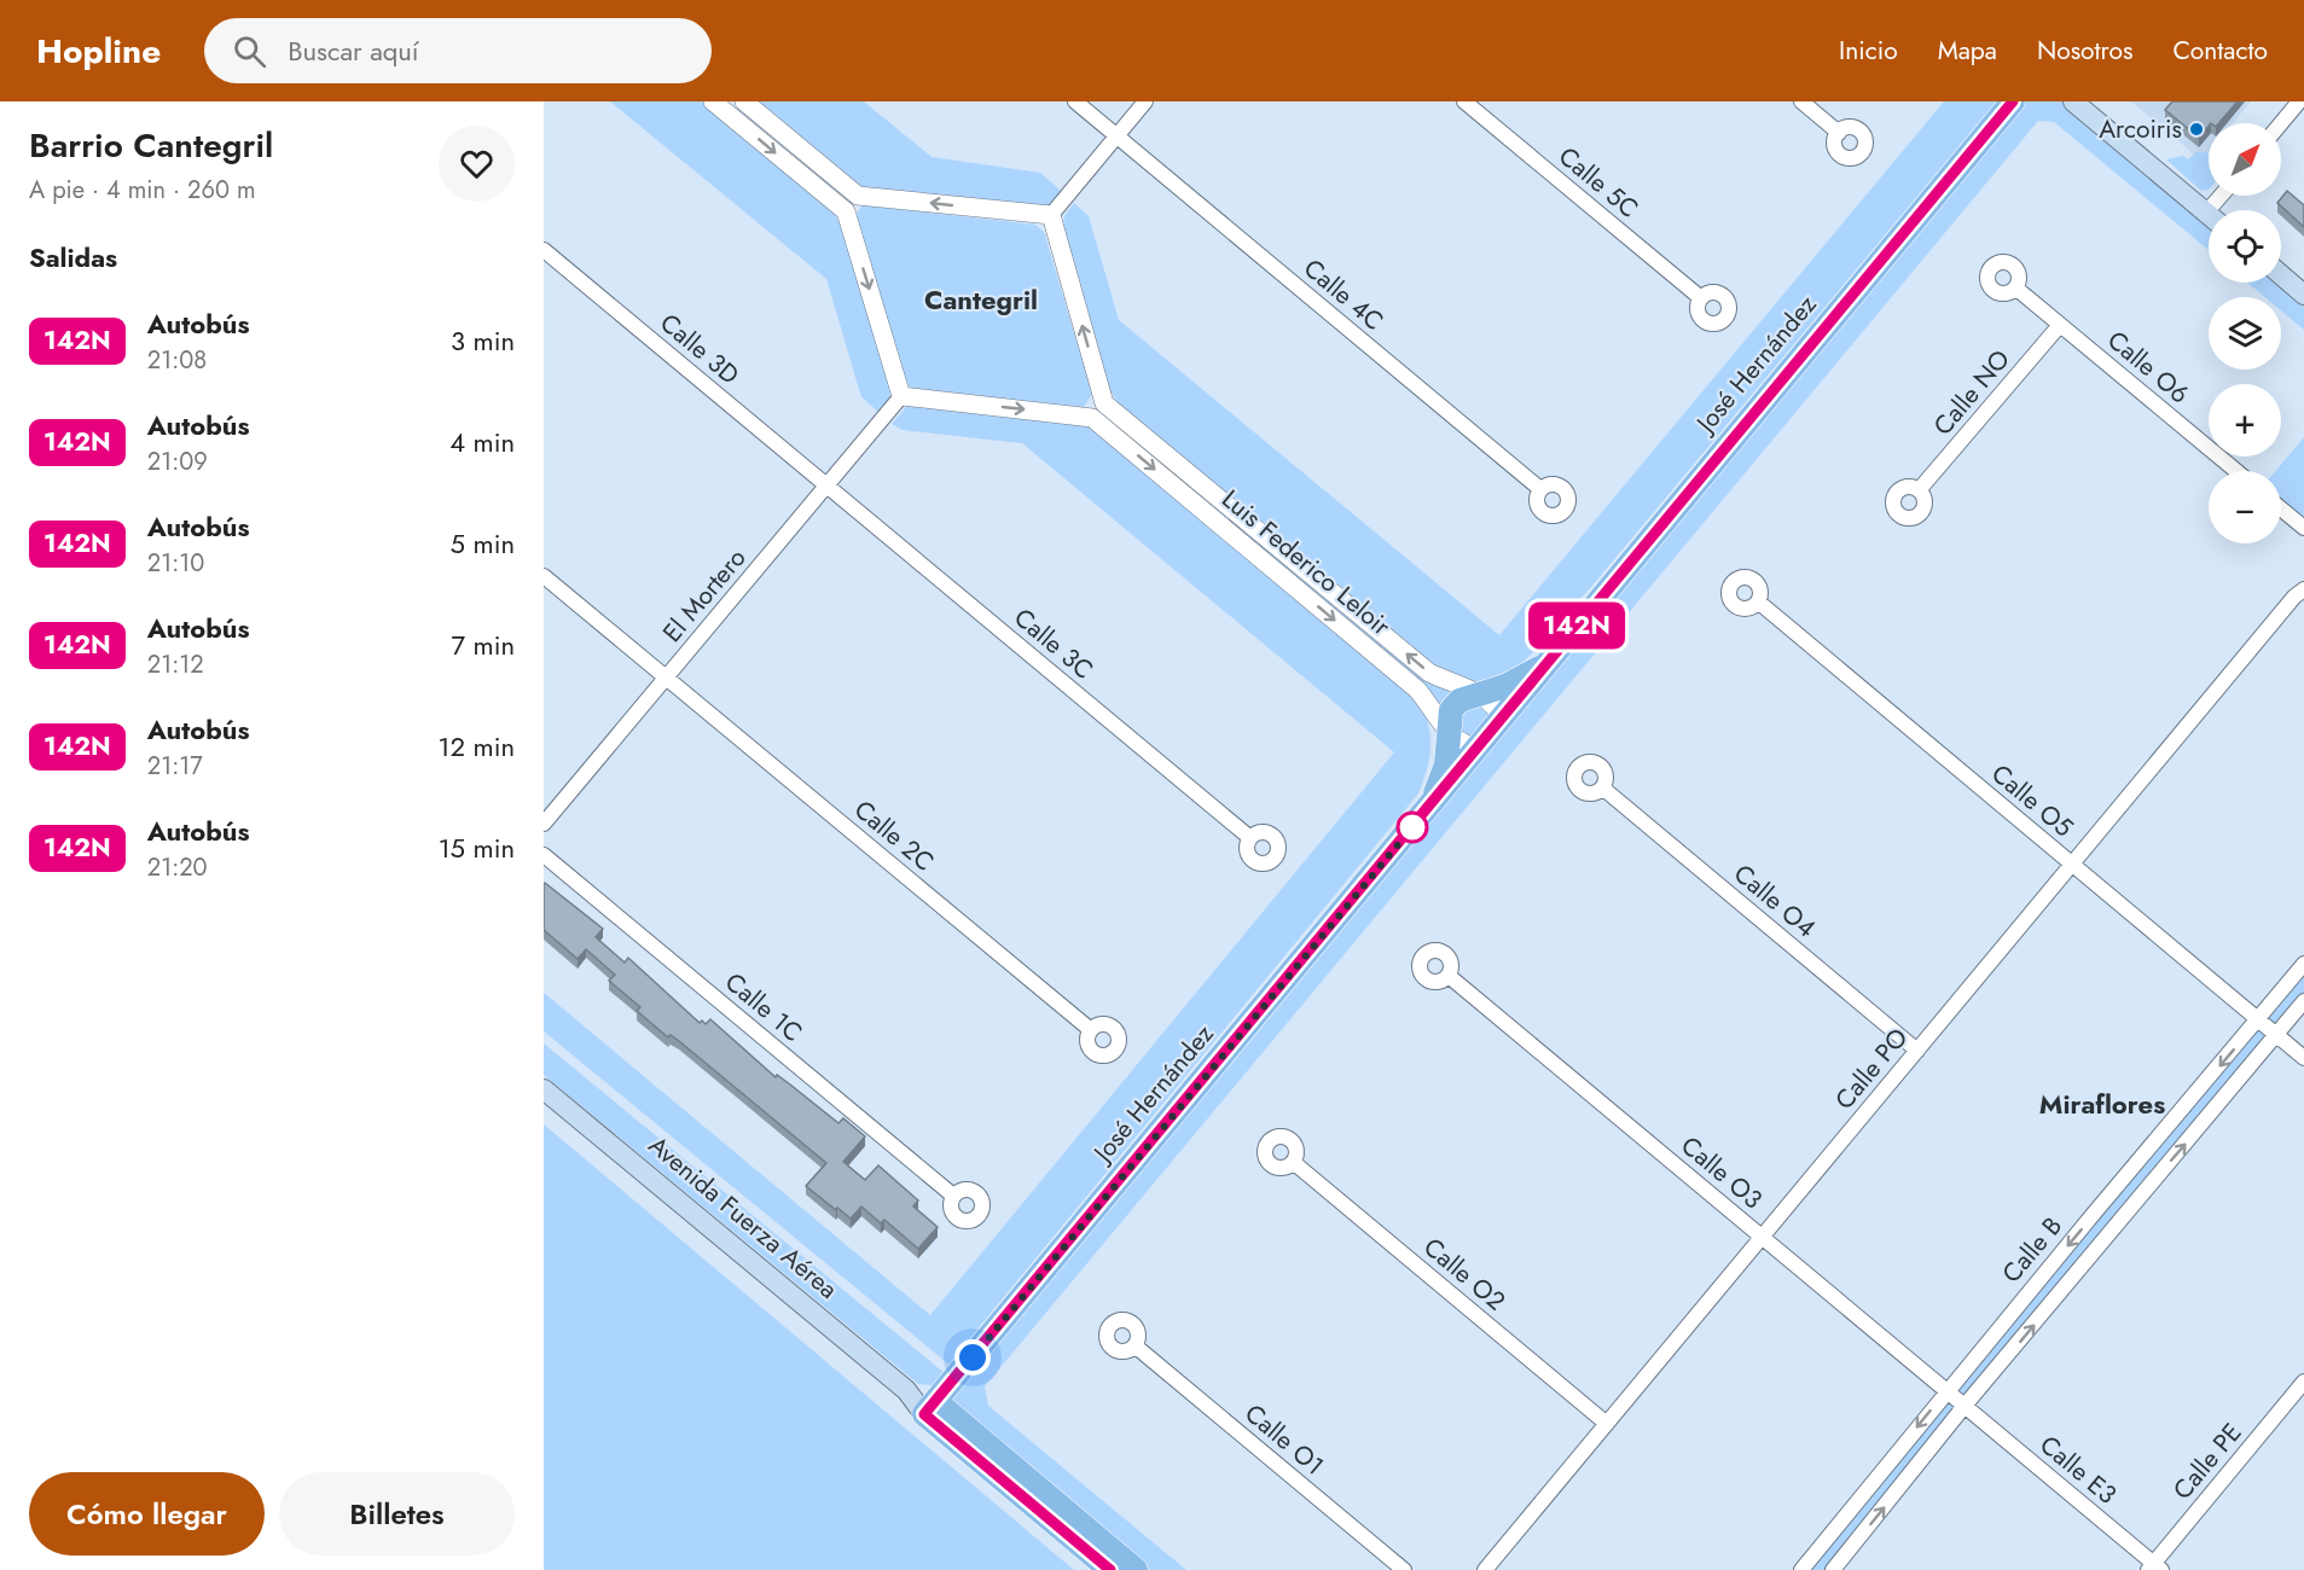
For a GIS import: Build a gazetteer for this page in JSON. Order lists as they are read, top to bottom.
{
  "streets": {
    "main road": ["José Hernández", "Avenida Fuerza Aérea"],
    "street": [
      "Calle 5C",
      "Calle 4C",
      "Calle 3D",
      "Calle O6",
      "Calle NO",
      "Luis Federico Leloir",
      "El Mortero",
      "Calle 3C",
      "Calle O5",
      "Calle 2C",
      "Calle O4",
      "Calle 1C",
      "Calle PO",
      "Calle O3",
      "Calle B",
      "Calle O2",
      "Calle O1",
      "Calle PE",
      "Calle E3"
    ]
  },
  "crossings": [
    ["Calle 3D", "El Mortero"],
    ["Calle 3D", "Calle 3C"],
    ["José Hernández", "Luis Federico Leloir"],
    ["José Hernández", "Avenida Fuerza Aérea"],
    ["Calle O6", "Calle NO"],
    ["El Mortero", "Calle 3C"],
    ["El Mortero", "Calle 2C"],
    ["Calle O5", "Calle PO"],
    ["Calle O5", "Calle B"],
    ["Calle O4", "Calle PO"],
    ["Calle PO", "Calle O3"],
    ["Calle PO", "Calle O2"],
    ["Calle O3", "Calle B"],
    ["Calle O3", "Calle E3"],
    ["Calle B", "Calle E3"],
    ["Calle PE", "Calle E3"]
  ],
  "districts": ["Cantegril", "Miraflores"],
  "places": ["Arcoiris"],
  "lines": ["bus line 142N"],
  "north": "top right",
  "page": {
    "header": "Hopline",
    "search": "Buscar aquí",
    "nav": [
      "Inicio",
      "Mapa",
      "Nosotros",
      "Contacto"
    ],
    "heading": [
      ["Barrio Cantegril", "A pie · 4 min · 260 m"],
      "Salidas"
    ],
    "on_map": "142N",
    "map_buttons": ["+", "−"],
    "list": [
      {
        "mark": "142N",
        "name": "Autobús",
        "note": "21:08",
        "value": "3 min"
      },
      {
        "mark": "142N",
        "name": "Autobús",
        "note": "21:09",
        "value": "4 min"
      },
      {
        "mark": "142N",
        "name": "Autobús",
        "note": "21:10",
        "value": "5 min"
      },
      {
        "mark": "142N",
        "name": "Autobús",
        "note": "21:12",
        "value": "7 min"
      },
      {
        "mark": "142N",
        "name": "Autobús",
        "note": "21:17",
        "value": "12 min"
      },
      {
        "mark": "142N",
        "name": "Autobús",
        "note": "21:20",
        "value": "15 min"
      }
    ],
    "buttons": ["Cómo llegar", "Billetes"]
  }
}
